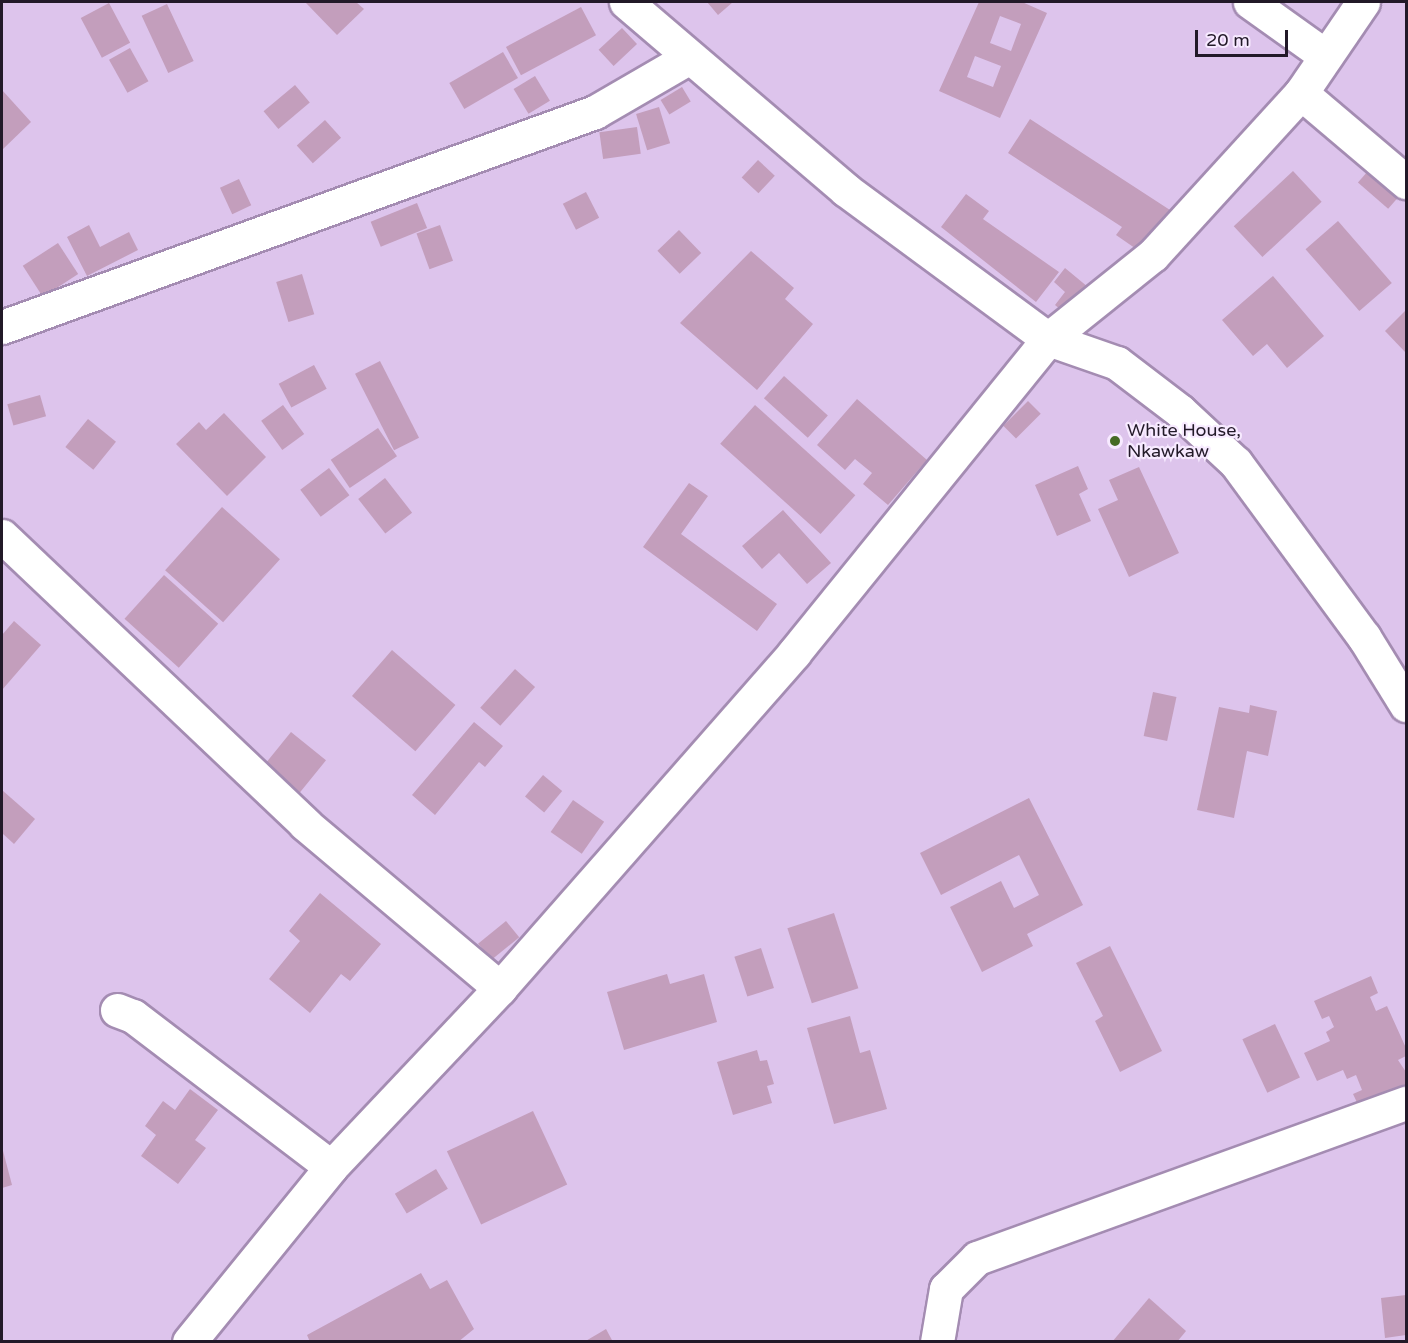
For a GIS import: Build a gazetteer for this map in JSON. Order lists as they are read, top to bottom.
{
  "places": ["White House, Nkawkaw"],
  "scale_bar": "20 m"
}
